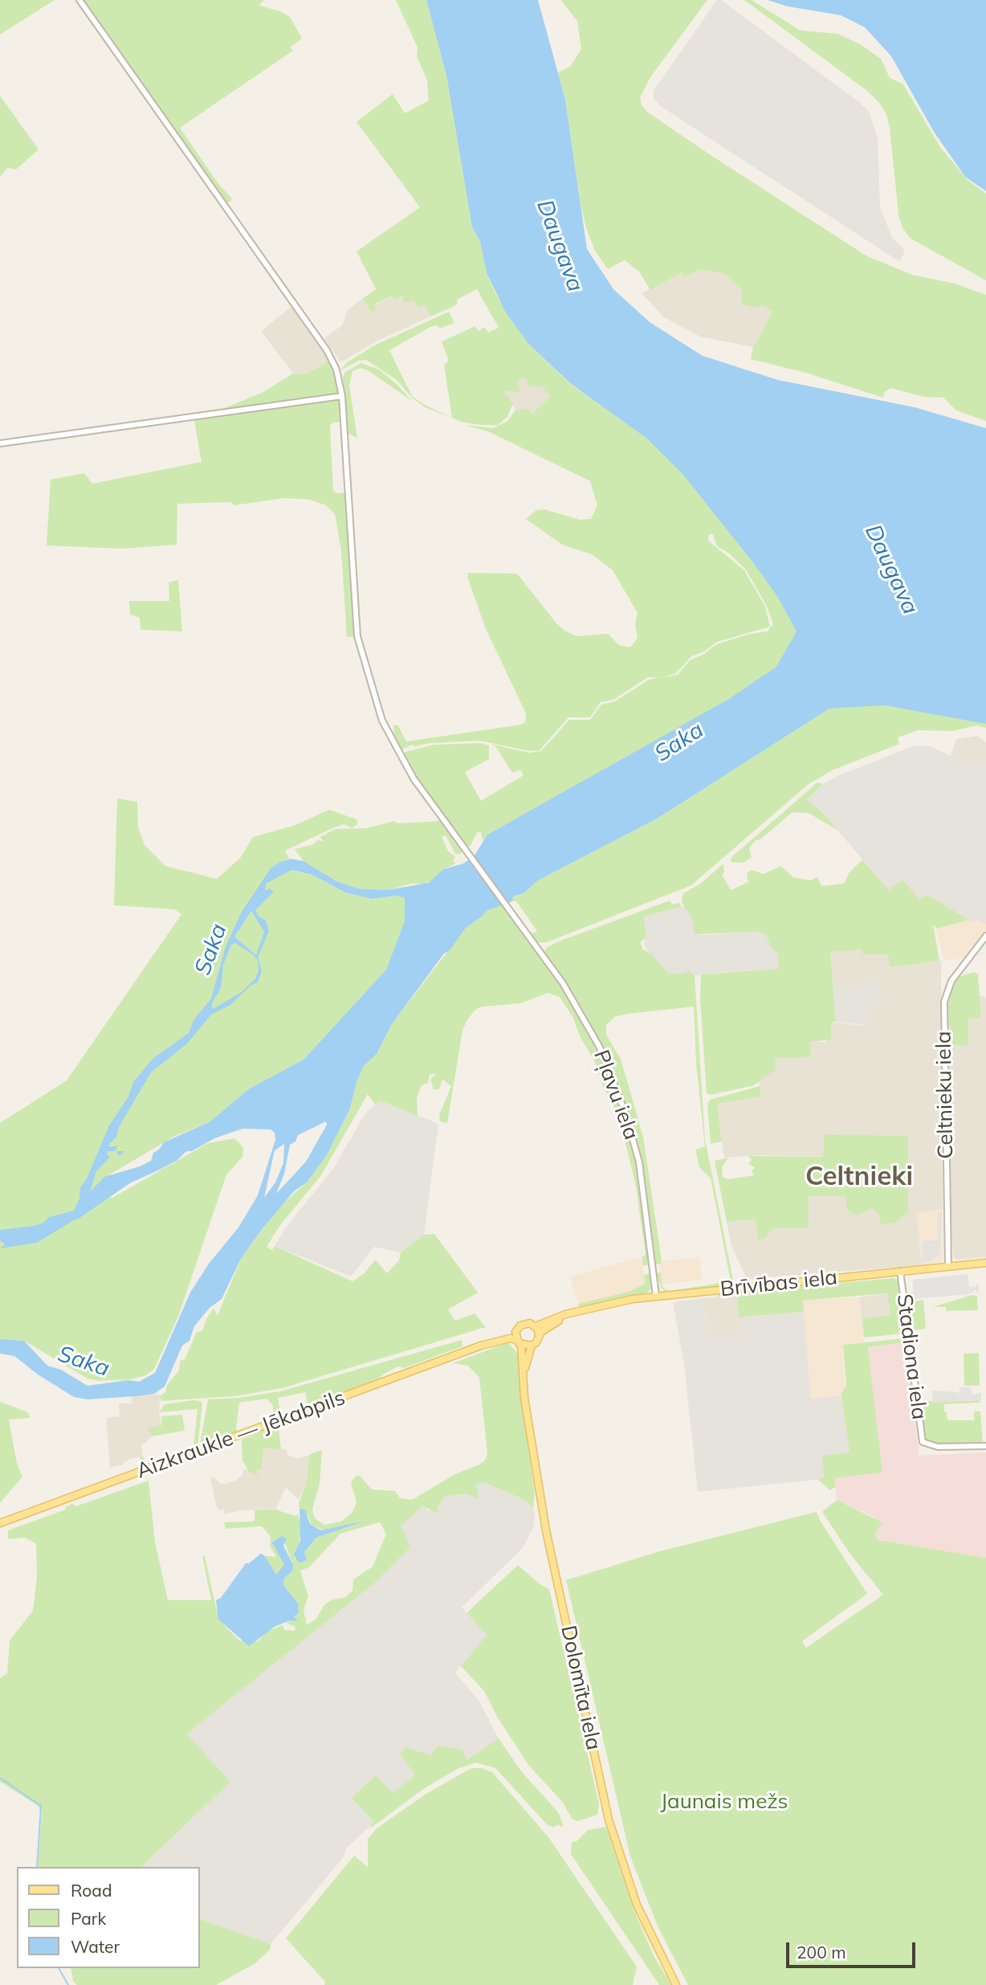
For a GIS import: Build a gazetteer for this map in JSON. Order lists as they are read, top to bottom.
{
  "streets": {
    "main road": ["Brīvības iela", "Aizkraukle — Jēkabpils", "Dolomīta iela"],
    "street": ["Pļavu iela", "Celtnieku iela", "Stadiona iela"]
  },
  "crossings": [
    ["Pļavu iela", "Brīvības iela"],
    ["Celtnieku iela", "Brīvības iela"],
    ["Brīvības iela", "Stadiona iela"],
    ["Brīvības iela", "Aizkraukle — Jēkabpils"],
    ["Brīvības iela", "Dolomīta iela"],
    ["Aizkraukle — Jēkabpils", "Dolomīta iela"]
  ],
  "districts": ["Celtnieki"],
  "water": ["Daugava", "Saka"],
  "parks": ["Jaunais mežs"],
  "legend": ["Road", "Park", "Water"],
  "scale_bar": "200 m"
}
